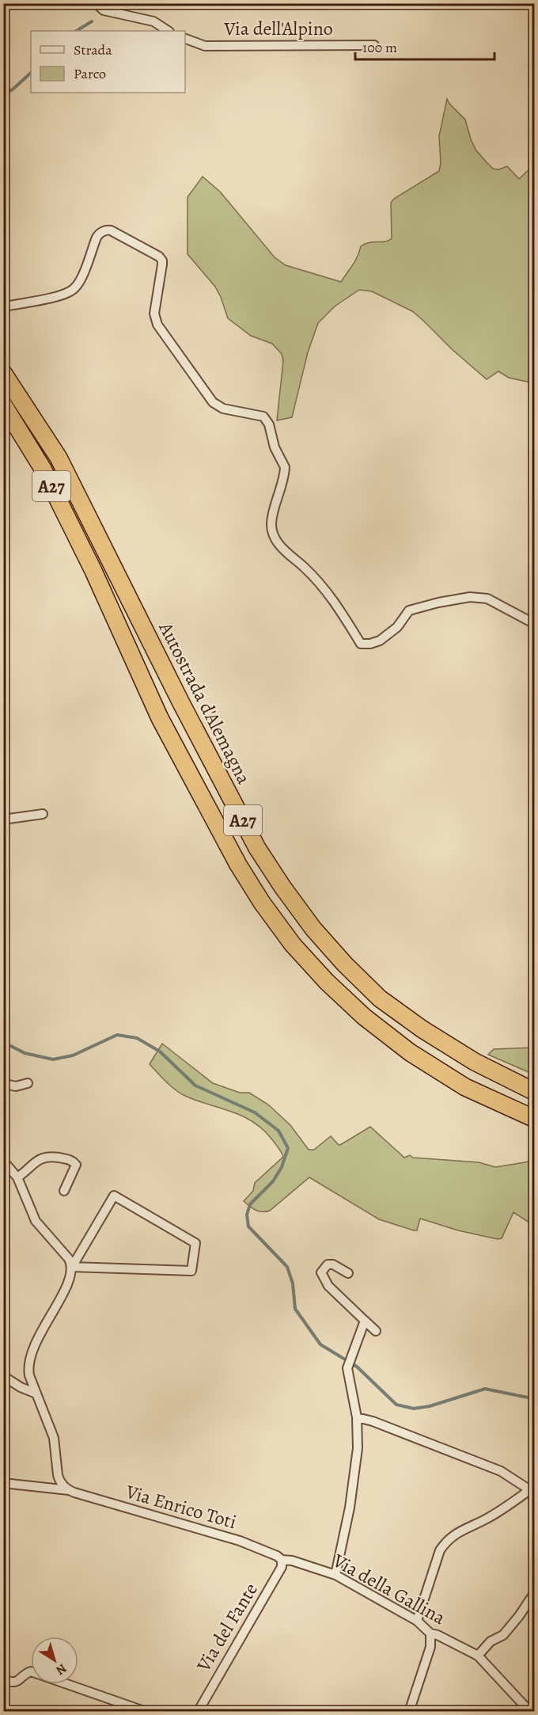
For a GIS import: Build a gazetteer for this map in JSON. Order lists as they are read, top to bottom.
{
  "streets": {
    "highway": ["A27", "Autostrada d'Alemagna"],
    "street": [
      "Via dell'Alpino",
      "Via Enrico Toti",
      "Via della Gallina",
      "Via del Fante"
    ]
  },
  "crossings": [
    ["Via Enrico Toti", "Via della Gallina"],
    ["Via Enrico Toti", "Via del Fante"],
    ["Via della Gallina", "Via del Fante"]
  ],
  "legend": ["Strada", "Parco"],
  "scale_bar": "100 m",
  "north": "bottom right"
}
